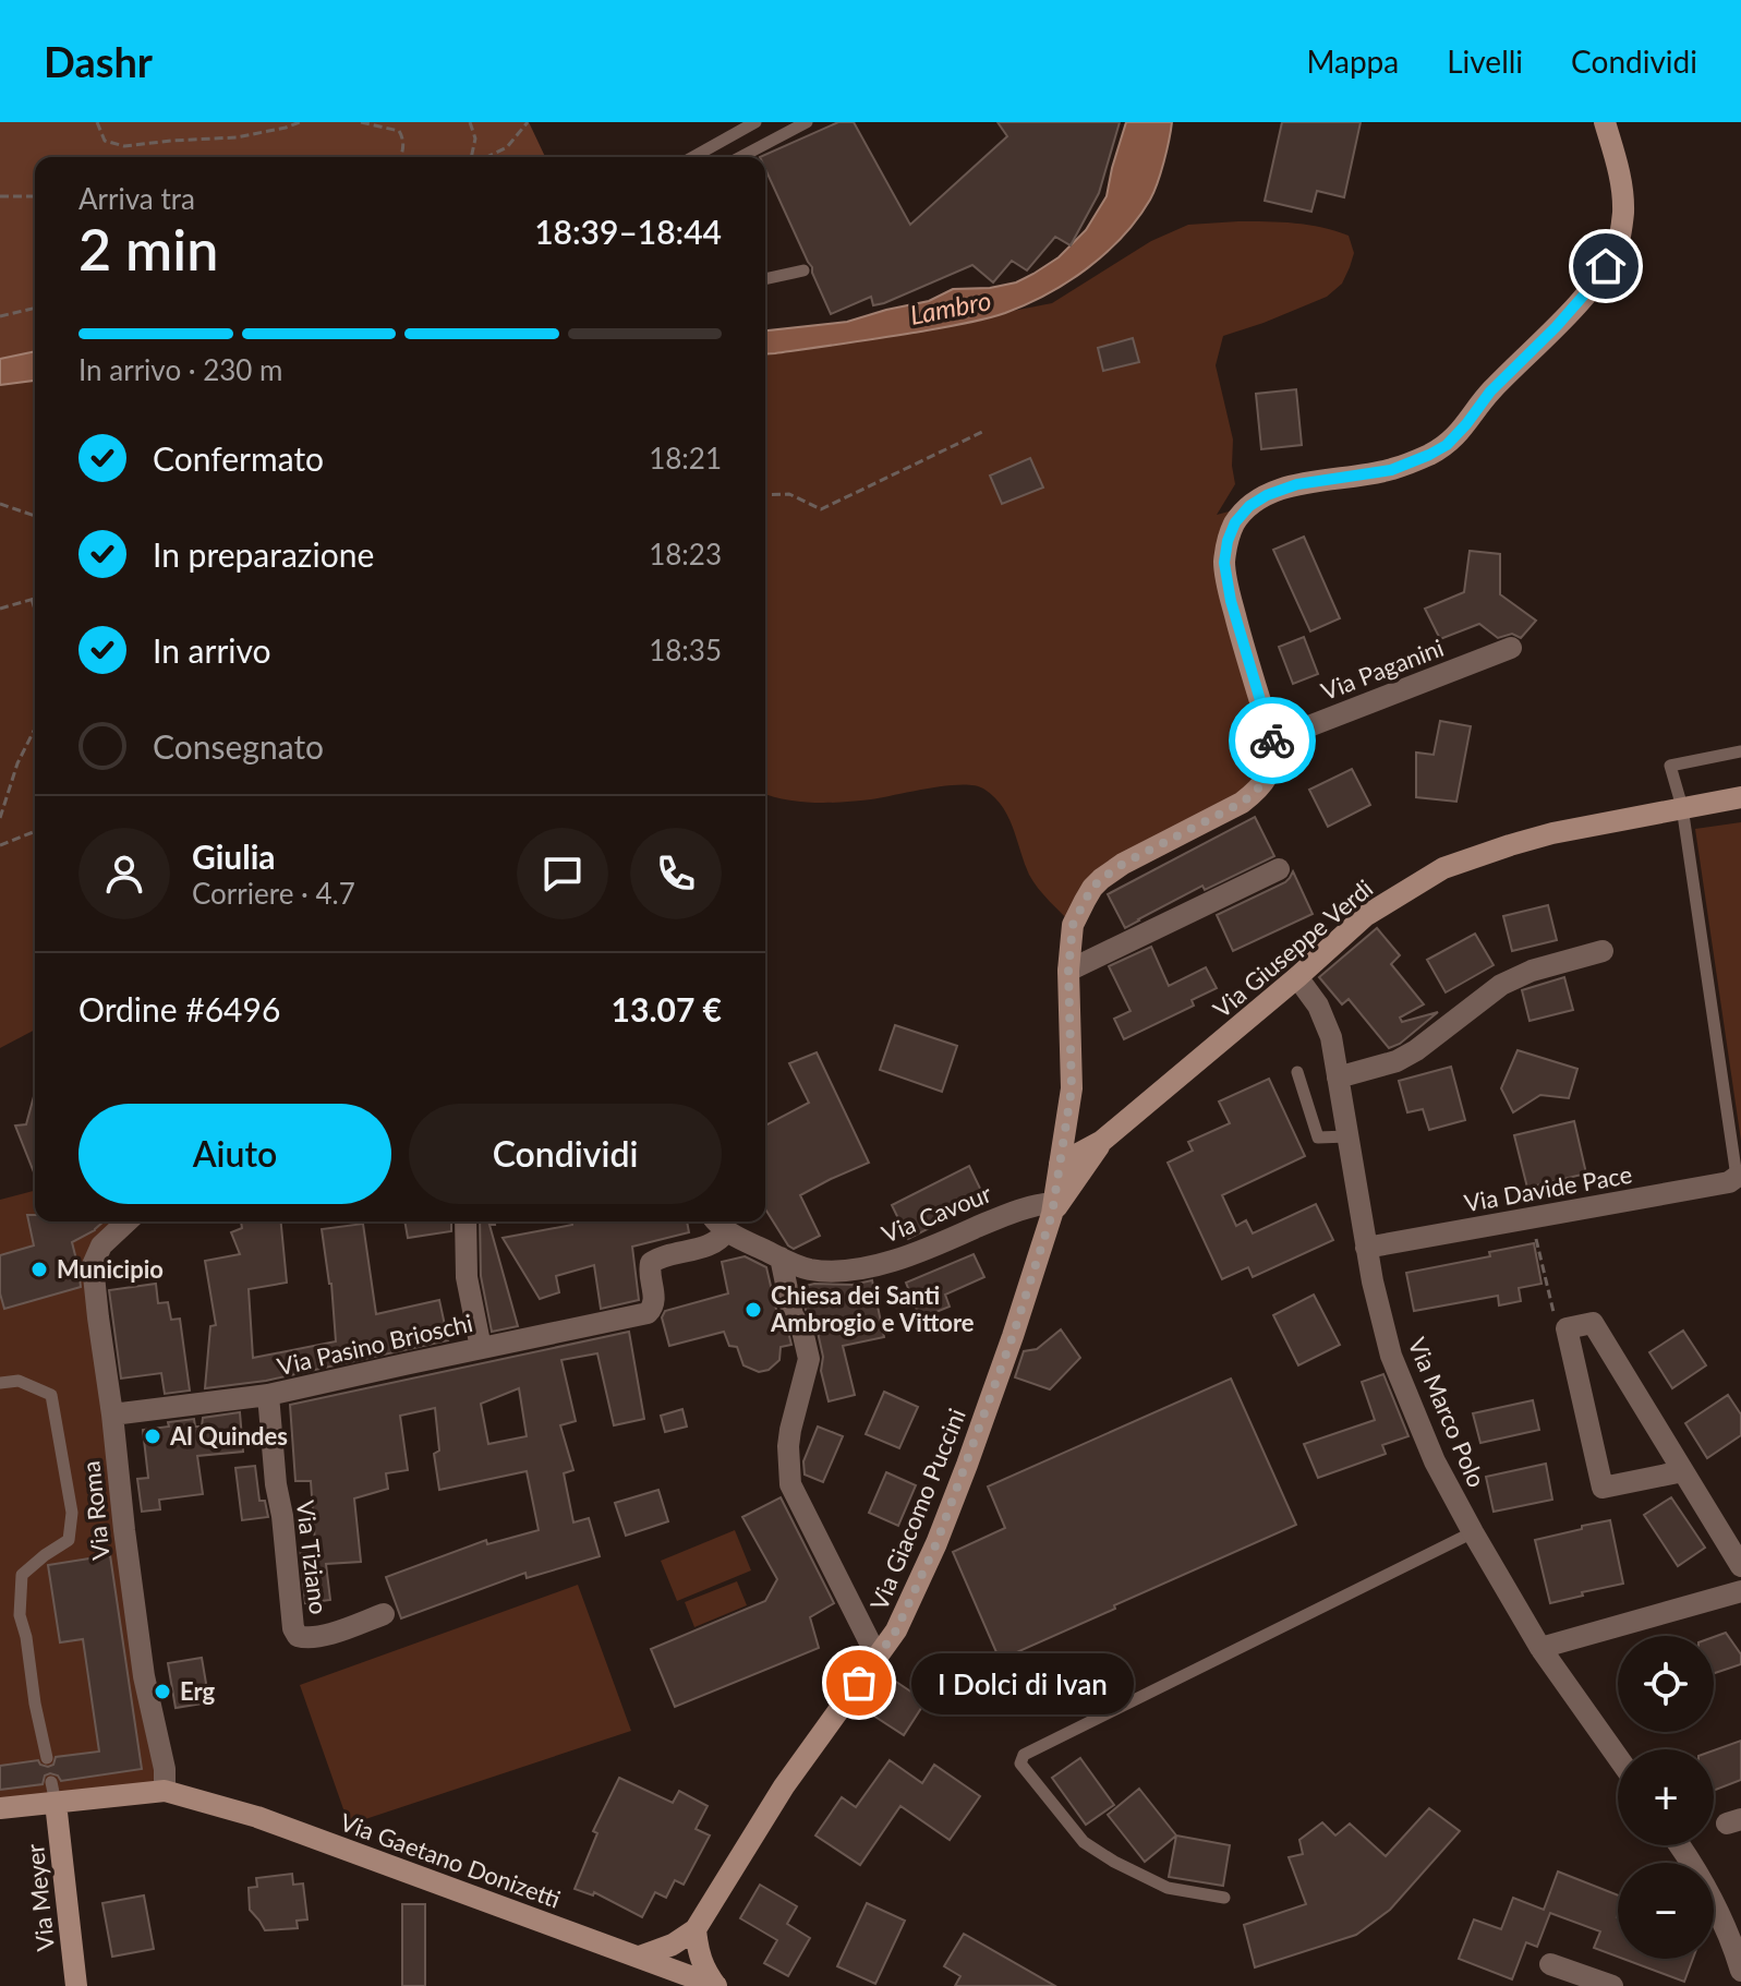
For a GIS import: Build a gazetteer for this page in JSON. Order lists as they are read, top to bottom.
{
  "streets": {
    "street": [
      "Via Paganini",
      "Via Giuseppe Verdi",
      "Via Davide Pace",
      "Via Cavour",
      "Via Pasino Brioschi",
      "Via Marco Polo",
      "Via Giacomo Puccini",
      "Via Roma",
      "Via Tiziano",
      "Via Gaetano Donizetti",
      "Via Meyer"
    ]
  },
  "crossings": [
    ["Via Paganini", "Via Giacomo Puccini"],
    ["Via Giuseppe Verdi", "Via Marco Polo"],
    ["Via Giuseppe Verdi", "Via Giacomo Puccini"],
    ["Via Davide Pace", "Via Marco Polo"],
    ["Via Cavour", "Via Pasino Brioschi"],
    ["Via Cavour", "Via Giacomo Puccini"],
    ["Via Pasino Brioschi", "Via Roma"],
    ["Via Pasino Brioschi", "Via Tiziano"],
    ["Via Giacomo Puccini", "Via Gaetano Donizetti"],
    ["Via Roma", "Via Gaetano Donizetti"]
  ],
  "water": ["Lambro"],
  "places": [
    "Municipio",
    "Chiesa dei Santi Ambrogio e Vittore",
    "Al Quindes",
    "I Dolci di Ivan",
    "Erg"
  ],
  "page": {
    "header": "Dashr",
    "nav": ["Mappa", "Livelli", "Condividi"],
    "heading": ["2 min", "Arriva tra", "18:39–18:44"],
    "panel": [
      "Giulia",
      "Corriere · 4.7",
      "Ordine #6496",
      "13.07 €"
    ],
    "bar": "In arrivo · 230 m",
    "list": [
      ["Confermato", "18:21"],
      ["In preparazione", "18:23"],
      ["In arrivo", "18:35"],
      "Consegnato"
    ],
    "buttons": ["Aiuto", "Condividi"],
    "map_buttons": ["+", "−"],
    "bubble": "I Dolci di Ivan"
  }
}
